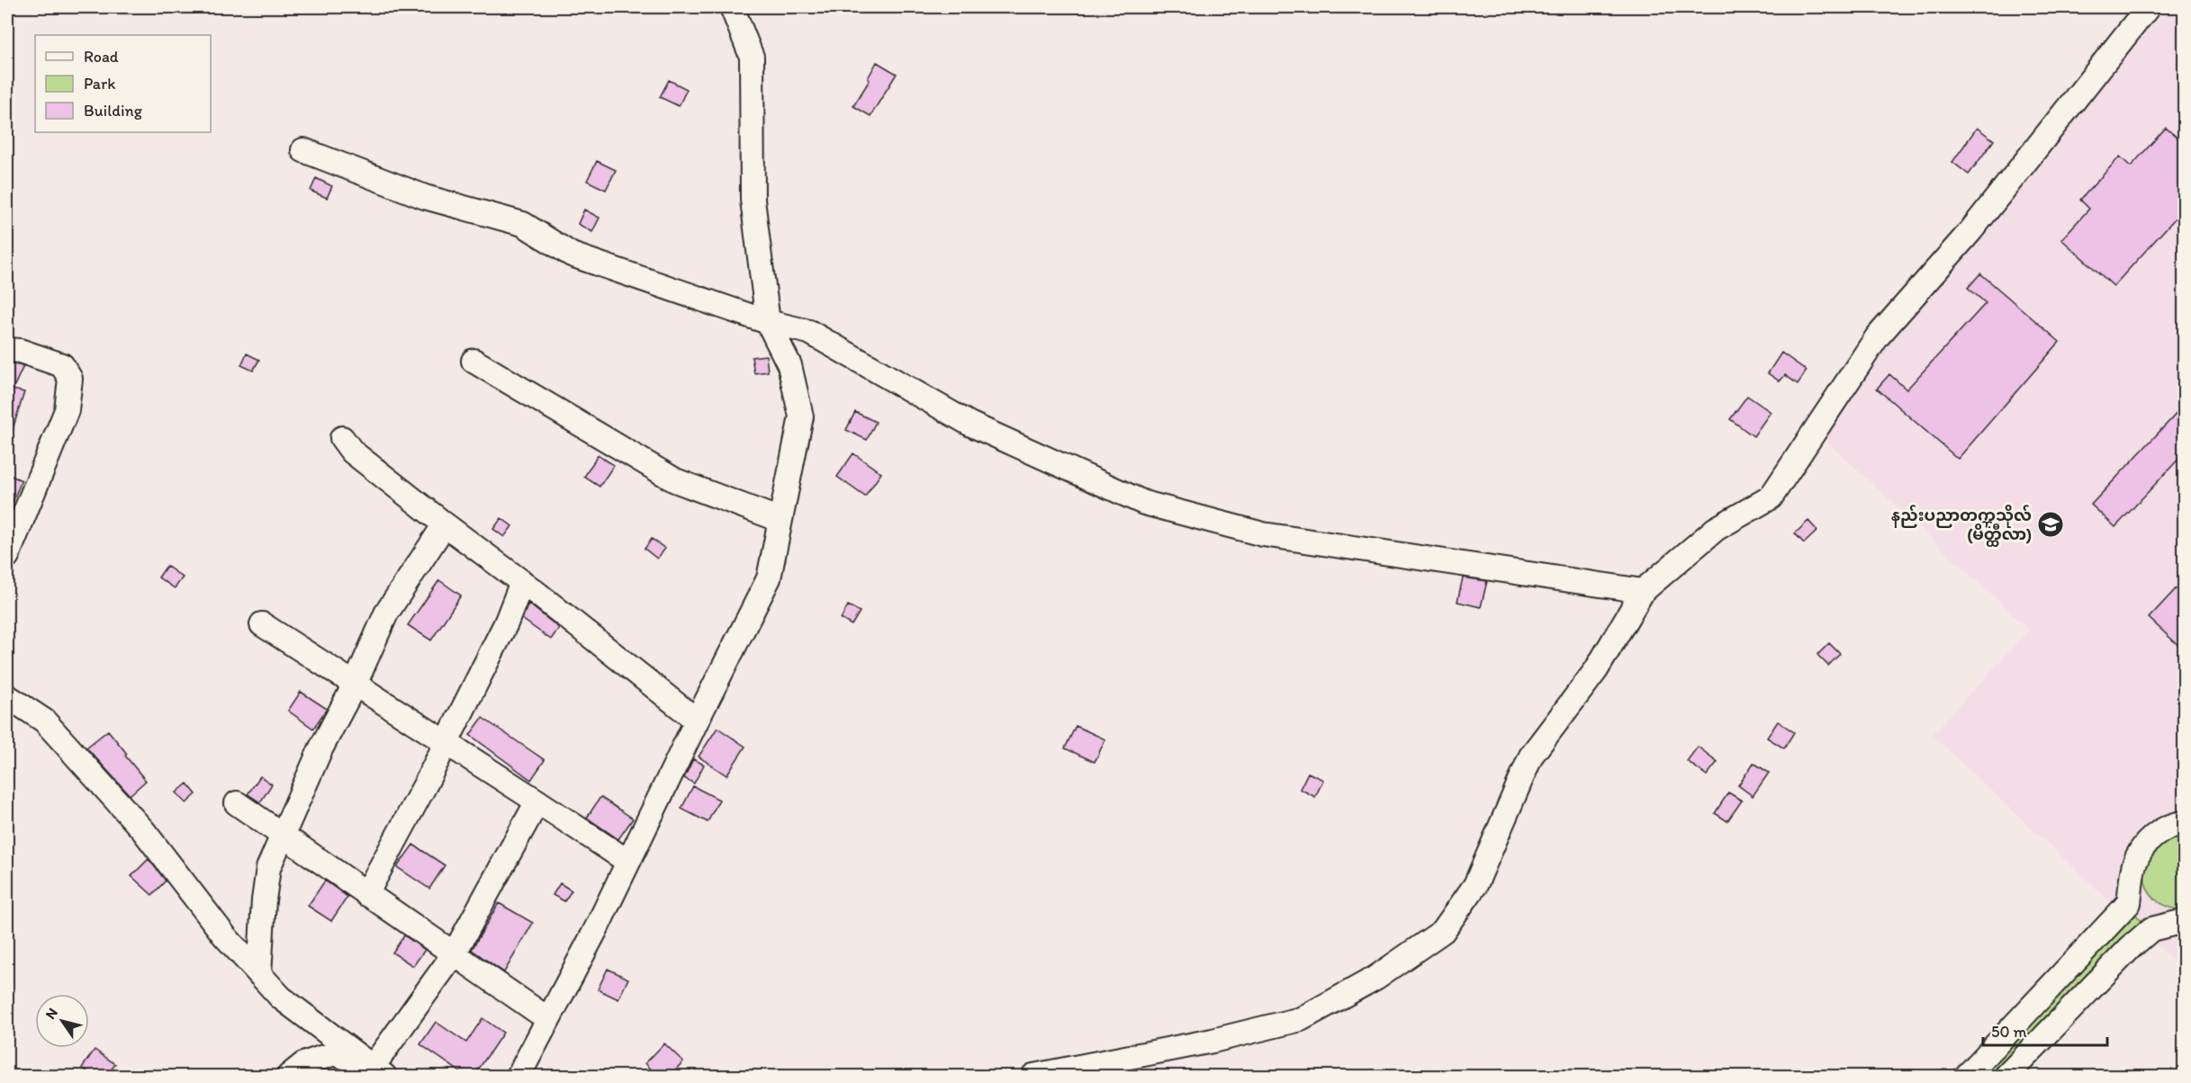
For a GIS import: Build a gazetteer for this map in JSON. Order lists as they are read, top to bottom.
{
  "places": {
    "school or university": ["နည်းပညာတက္ကသိုလ် (မိတ္ထီလာ)"]
  },
  "legend": ["Road", "Park", "Building"],
  "scale_bar": "50 m",
  "north": "top left"
}
